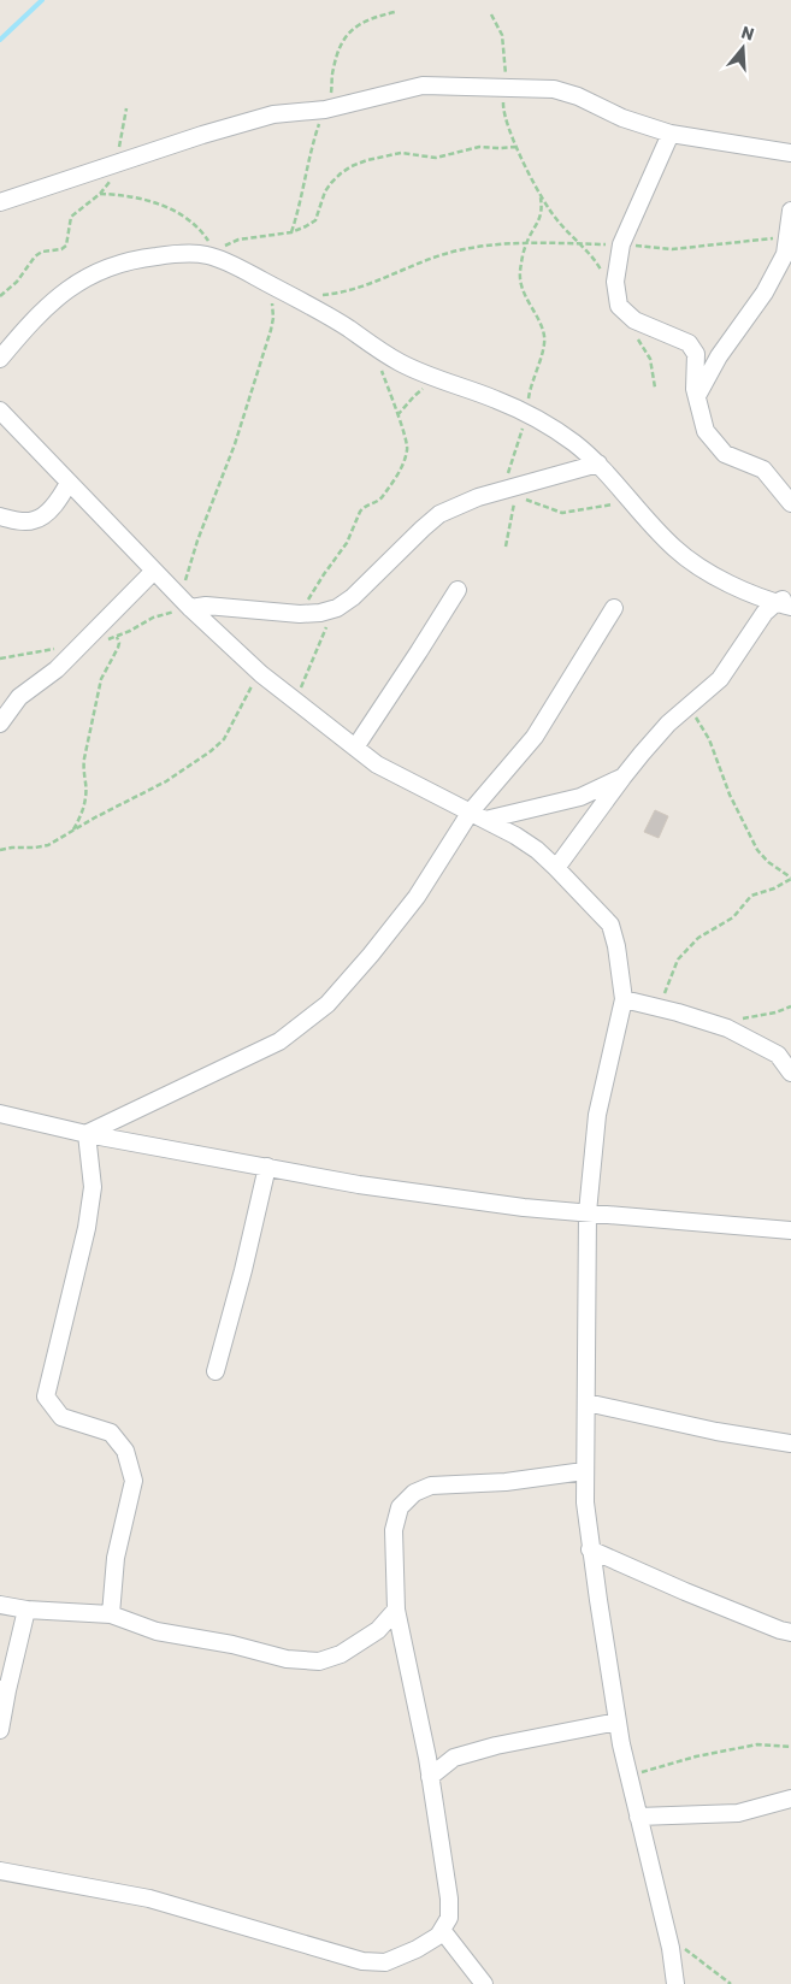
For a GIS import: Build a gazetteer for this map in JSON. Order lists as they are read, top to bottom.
{
  "north": "top"
}
